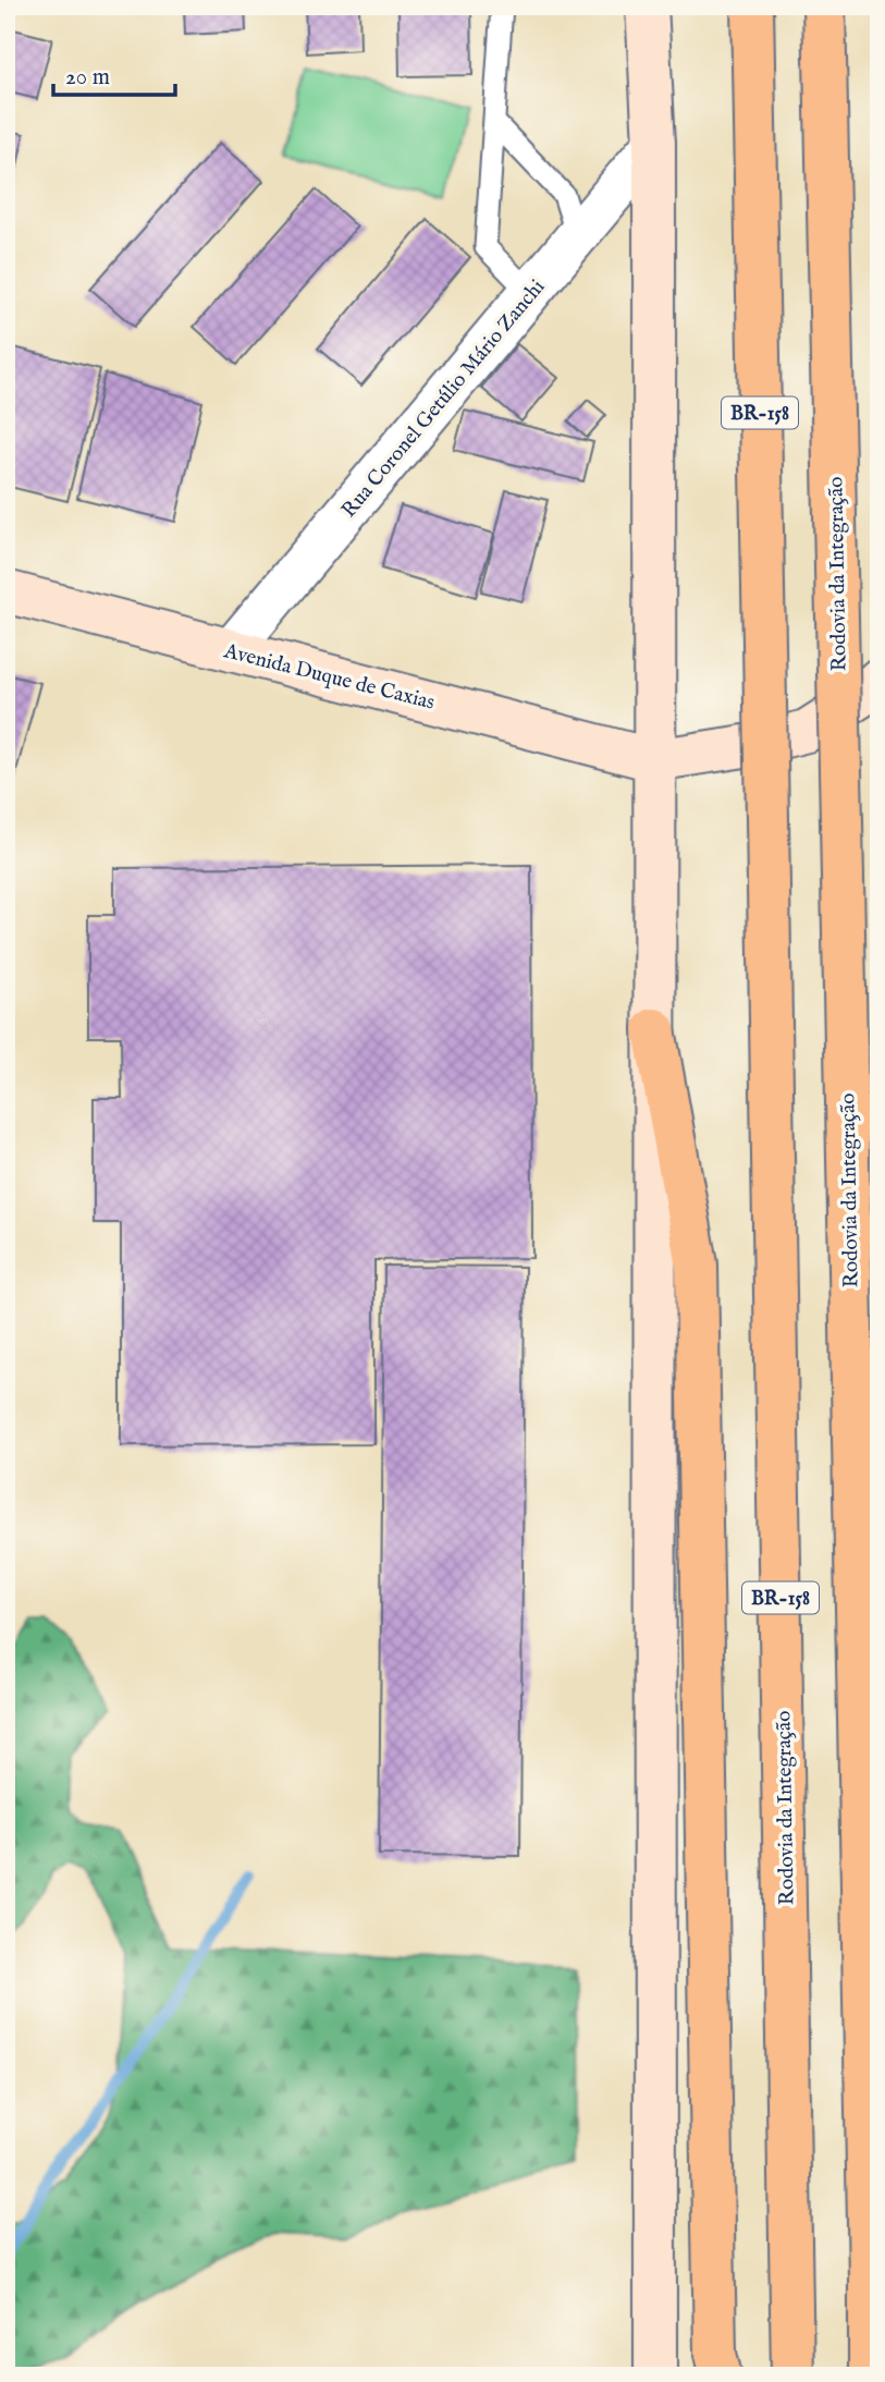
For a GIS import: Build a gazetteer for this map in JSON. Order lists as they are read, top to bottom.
{
  "streets": {
    "highway": ["BR-158", "Rodovia da Integração"],
    "main road": ["Avenida Duque de Caxias"],
    "street": ["Rua Coronel Getúlio Mário Zanchi"]
  },
  "crossings": [
    ["Rua Coronel Getúlio Mário Zanchi", "Avenida Duque de Caxias"]
  ],
  "scale_bar": "20 m"
}
